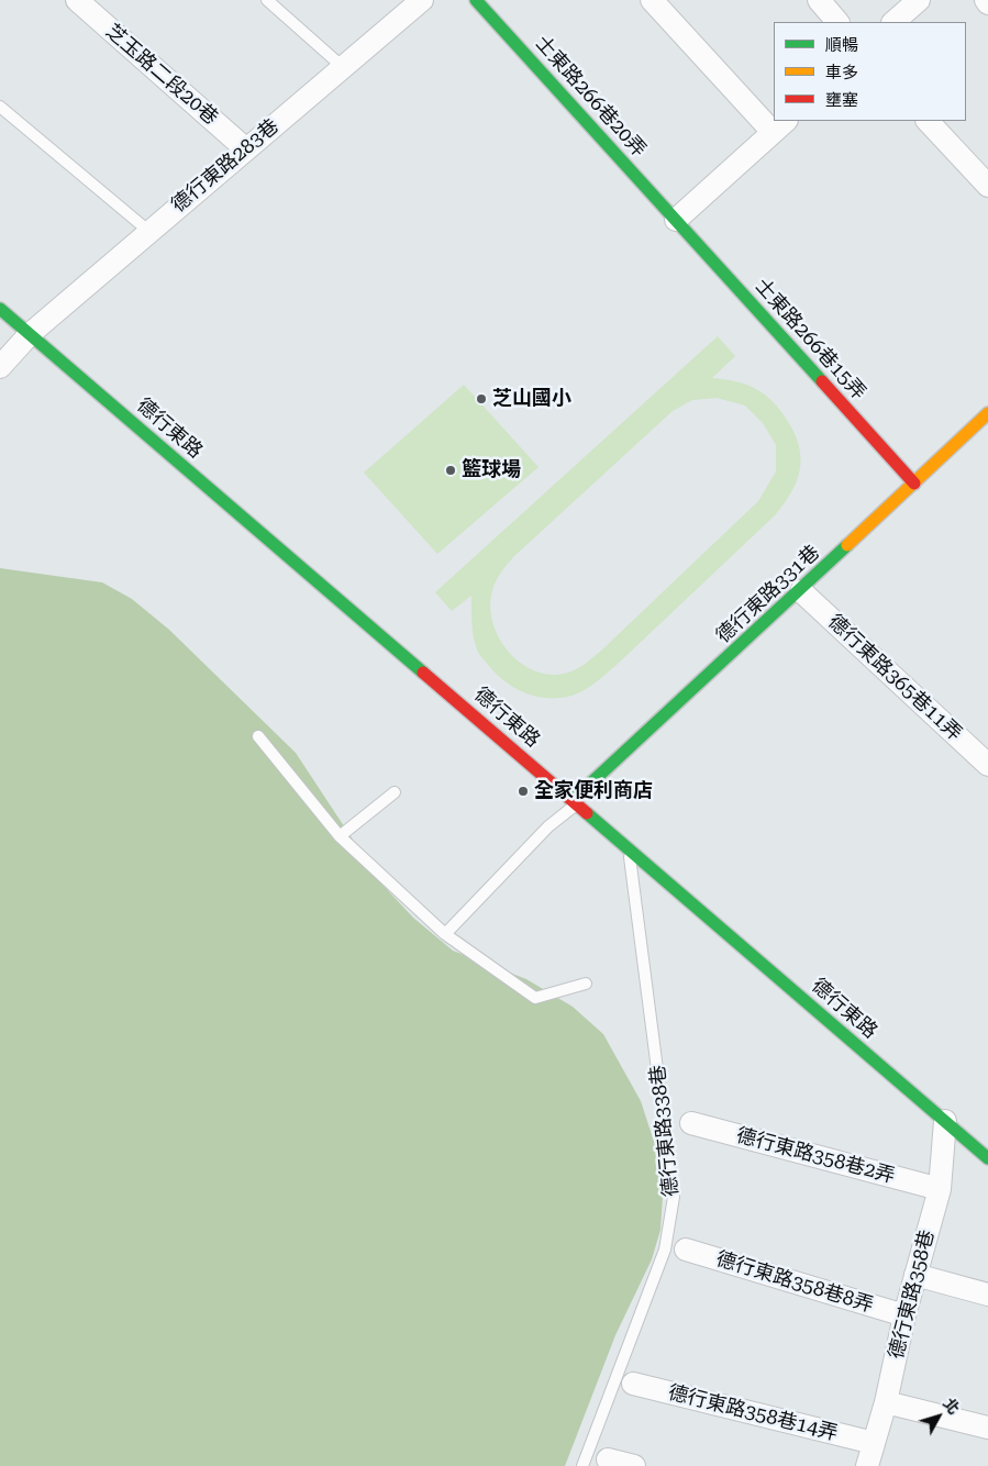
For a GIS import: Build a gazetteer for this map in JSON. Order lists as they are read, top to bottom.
{
  "streets": {
    "street": [
      "芝玉路二段20巷",
      "士東路266巷20弄",
      "德行東路283巷",
      "士東路266巷15弄",
      "德行東路",
      "德行東路331巷",
      "德行東路365巷11弄",
      "德行東路358巷2弄",
      "德行東路358巷8弄",
      "德行東路358巷",
      "德行東路358巷14弄"
    ],
    "lane": ["德行東路338巷"]
  },
  "crossings": [
    ["芝玉路二段20巷", "德行東路283巷"],
    ["士東路266巷20弄", "士東路266巷15弄"],
    ["德行東路283巷", "德行東路"],
    ["士東路266巷15弄", "德行東路331巷"],
    ["德行東路", "德行東路331巷"],
    ["德行東路", "德行東路338巷"],
    ["德行東路", "德行東路358巷"],
    ["德行東路331巷", "德行東路365巷11弄"],
    ["德行東路358巷2弄", "德行東路358巷"],
    ["德行東路358巷8弄", "德行東路358巷"],
    ["德行東路358巷", "德行東路358巷14弄"]
  ],
  "places": ["芝山國小", "籃球場", "全家便利商店"],
  "legend": ["順暢", "車多", "壅塞"],
  "north": "top right"
}
